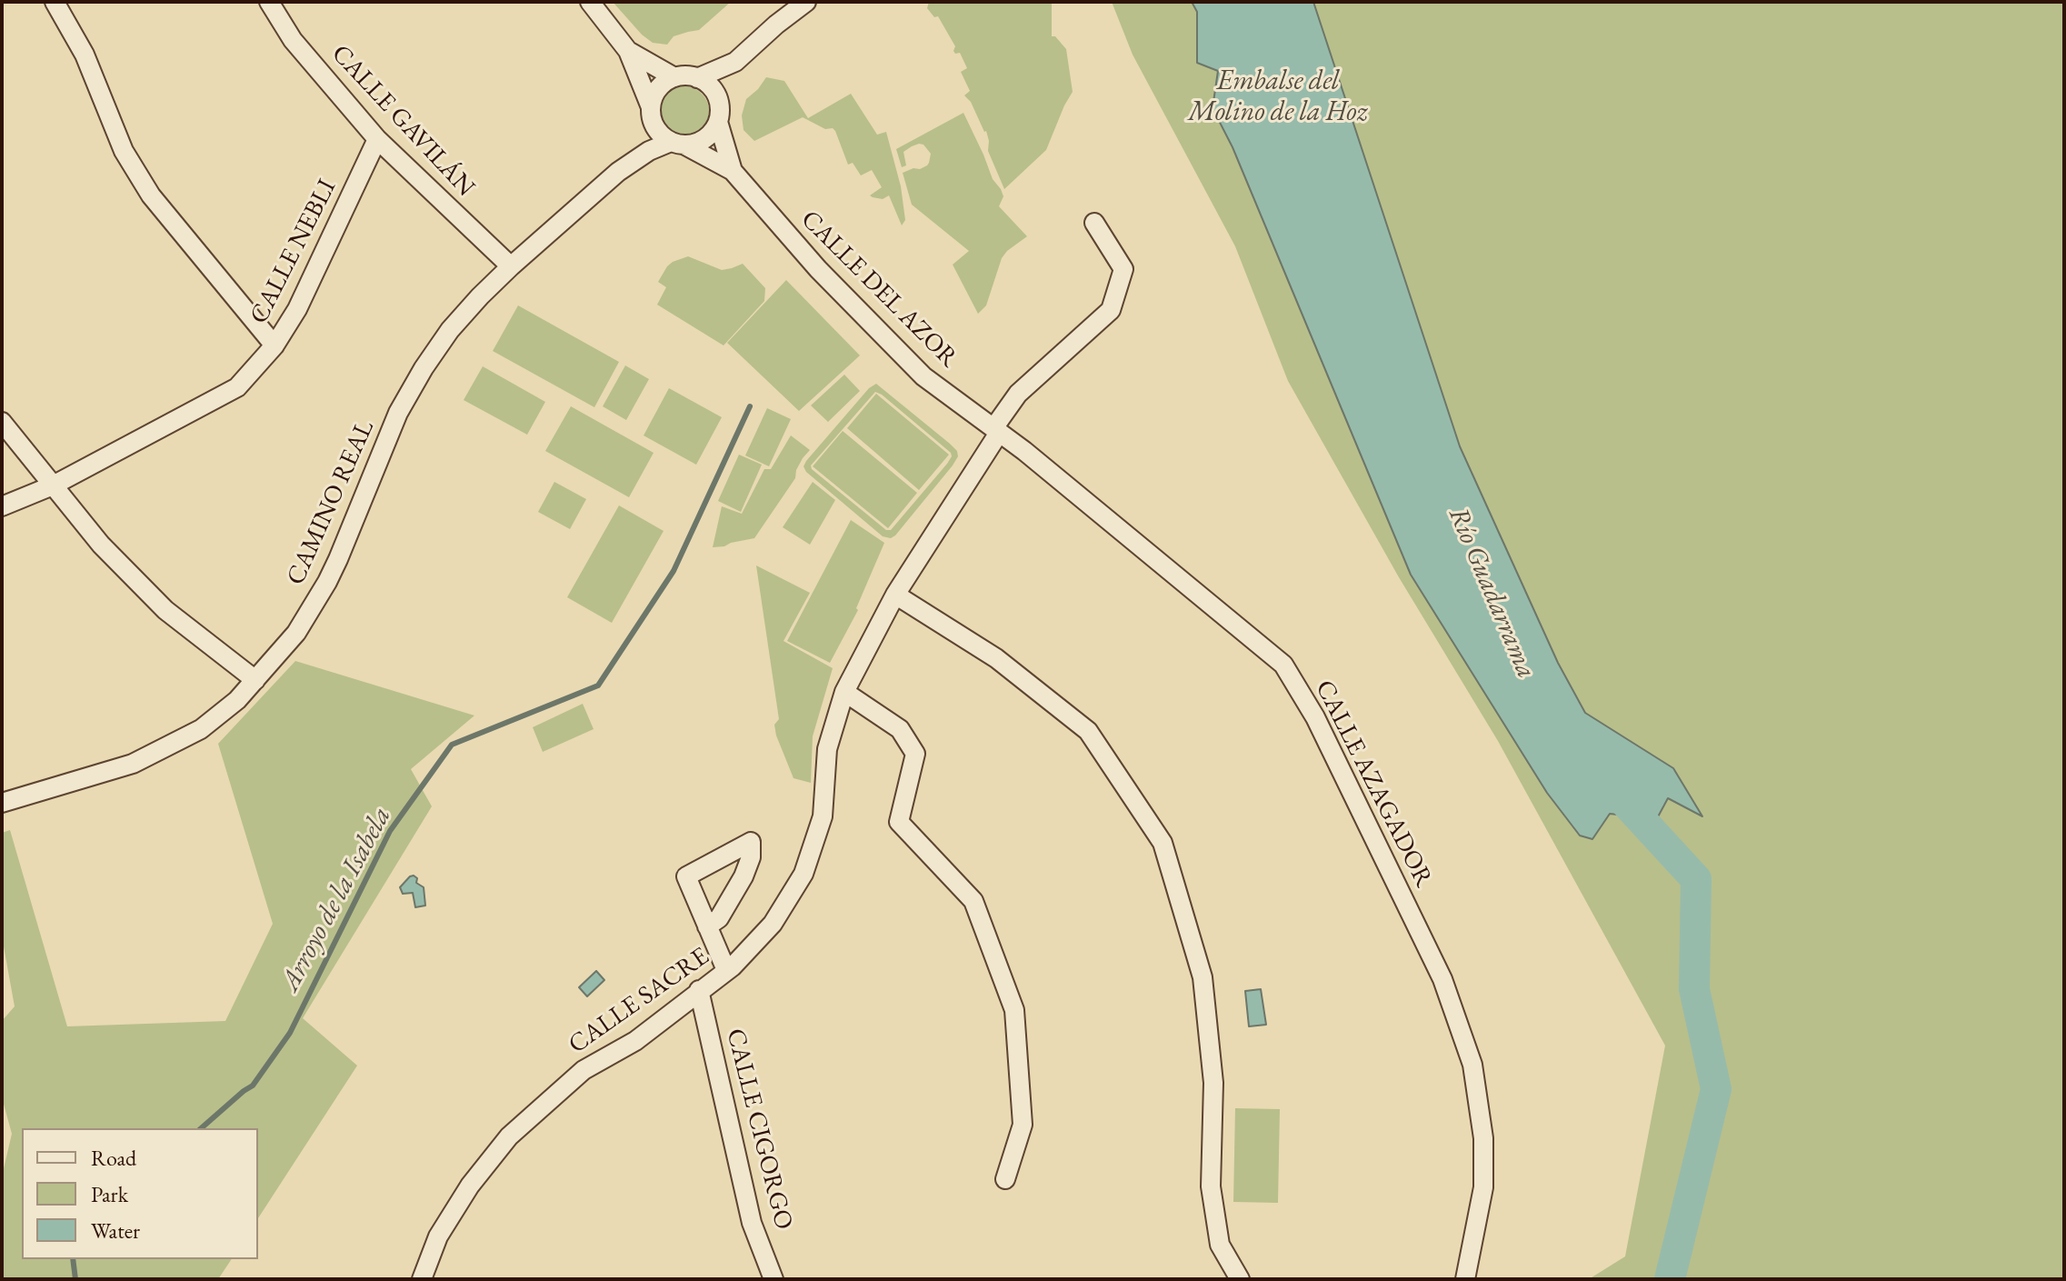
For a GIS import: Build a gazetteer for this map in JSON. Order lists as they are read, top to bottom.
{
  "streets": {
    "street": [
      "CALLE GAVILÁN",
      "CALLE NEBLI",
      "CALLE DEL AZOR",
      "CAMINO REAL",
      "CALLE AZAGADOR",
      "CALLE SACRE",
      "CALLE CIGORGO"
    ]
  },
  "crossings": [
    ["CALLE GAVILÁN", "CALLE NEBLI"],
    ["CALLE GAVILÁN", "CAMINO REAL"],
    ["CALLE DEL AZOR", "CAMINO REAL"],
    ["CALLE DEL AZOR", "CALLE AZAGADOR"],
    ["CALLE DEL AZOR", "CALLE SACRE"],
    ["CALLE AZAGADOR", "CALLE SACRE"],
    ["CALLE SACRE", "CALLE CIGORGO"]
  ],
  "water": ["Embalse del Molino de la Hoz", "Río Guadarrama", "Arroyo de la Isabela"],
  "legend": ["Road", "Park", "Water"]
}
